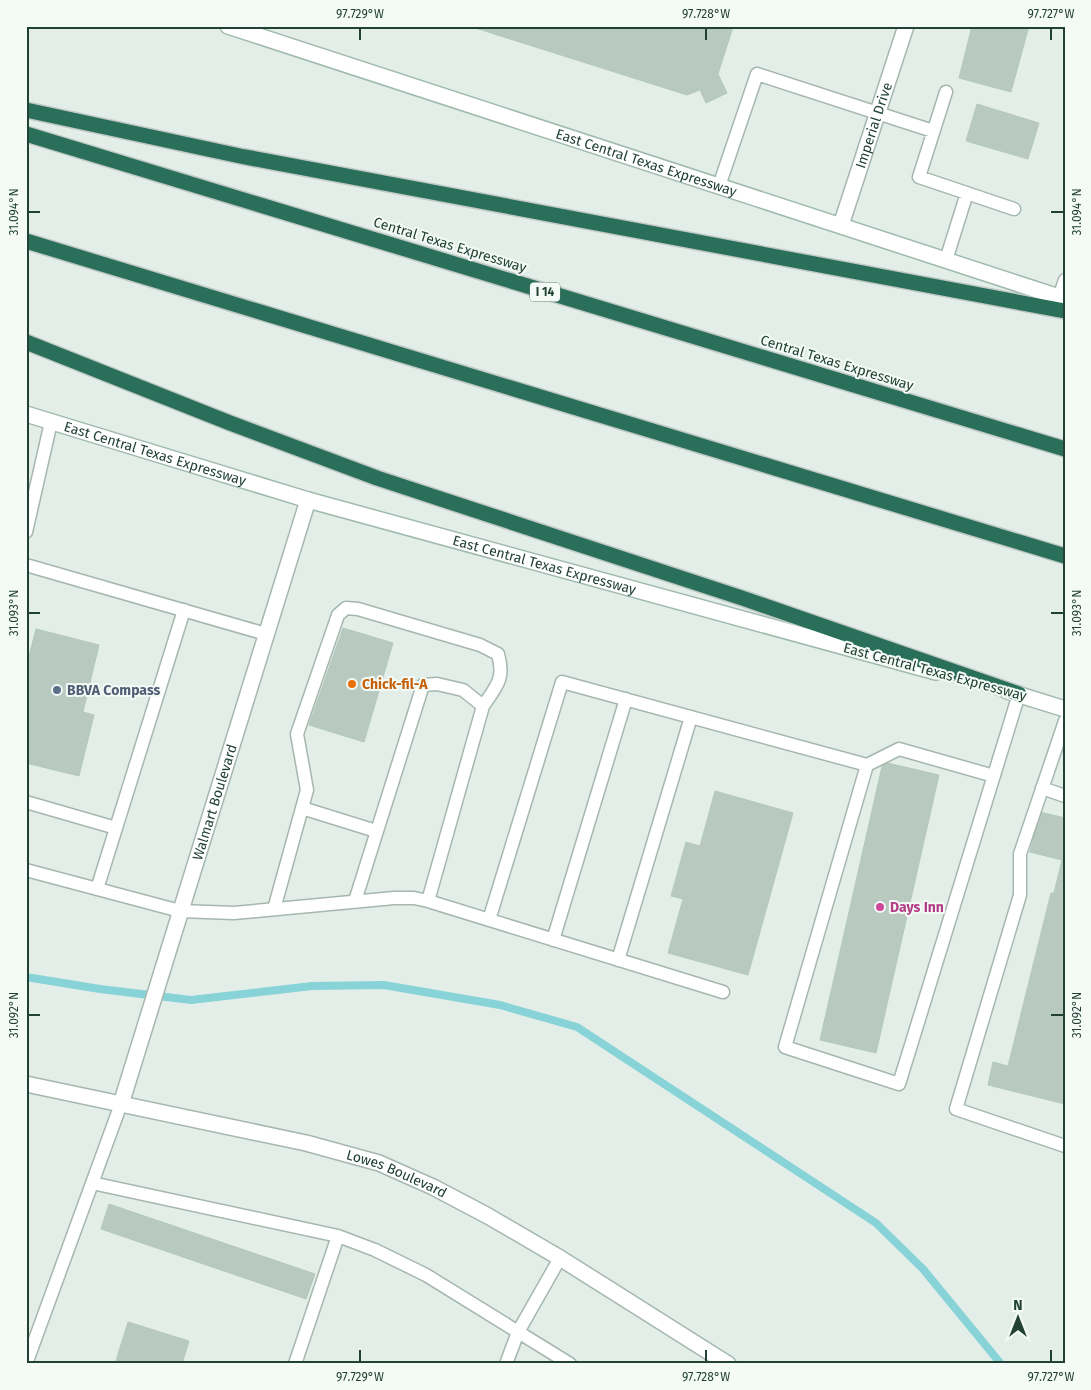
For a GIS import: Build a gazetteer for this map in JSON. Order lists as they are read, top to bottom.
{
  "streets": {
    "highway": ["Central Texas Expressway", "I 14"],
    "main road": [
      "Imperial Drive",
      "East Central Texas Expressway",
      "Walmart Boulevard",
      "Lowes Boulevard"
    ]
  },
  "crossings": [
    ["Imperial Drive", "East Central Texas Expressway"],
    ["East Central Texas Expressway", "Walmart Boulevard"],
    ["Walmart Boulevard", "Lowes Boulevard"]
  ],
  "places": ["Chick-fil-A", "BBVA Compass", "Days Inn"],
  "north": "top",
  "coordinates": [
    "97.729°W",
    "97.728°W",
    "97.727°W",
    "31.094°N",
    "31.093°N",
    "31.092°N"
  ]
}
